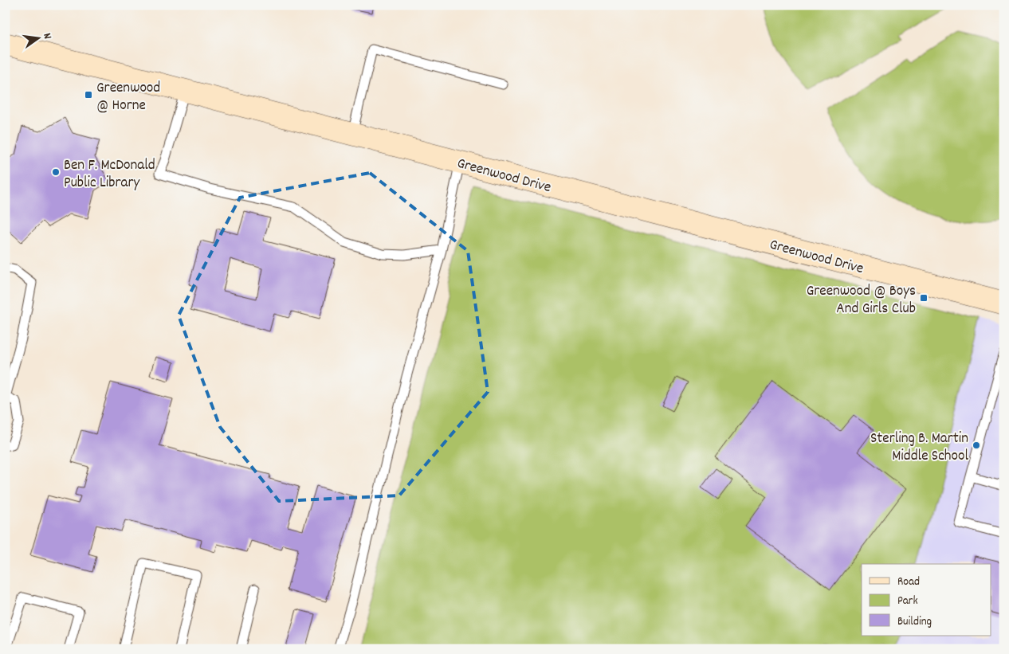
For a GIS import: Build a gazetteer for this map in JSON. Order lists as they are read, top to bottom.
{
  "streets": {
    "main road": ["Greenwood Drive"]
  },
  "places": {
    "transit": ["Greenwood @ Horne", "Greenwood @ Boys And Girls Club"],
    "other": ["Ben F. McDonald Public Library", "Sterling B. Martin Middle School"]
  },
  "legend": ["Road", "Park", "Building"],
  "north": "right"
}
